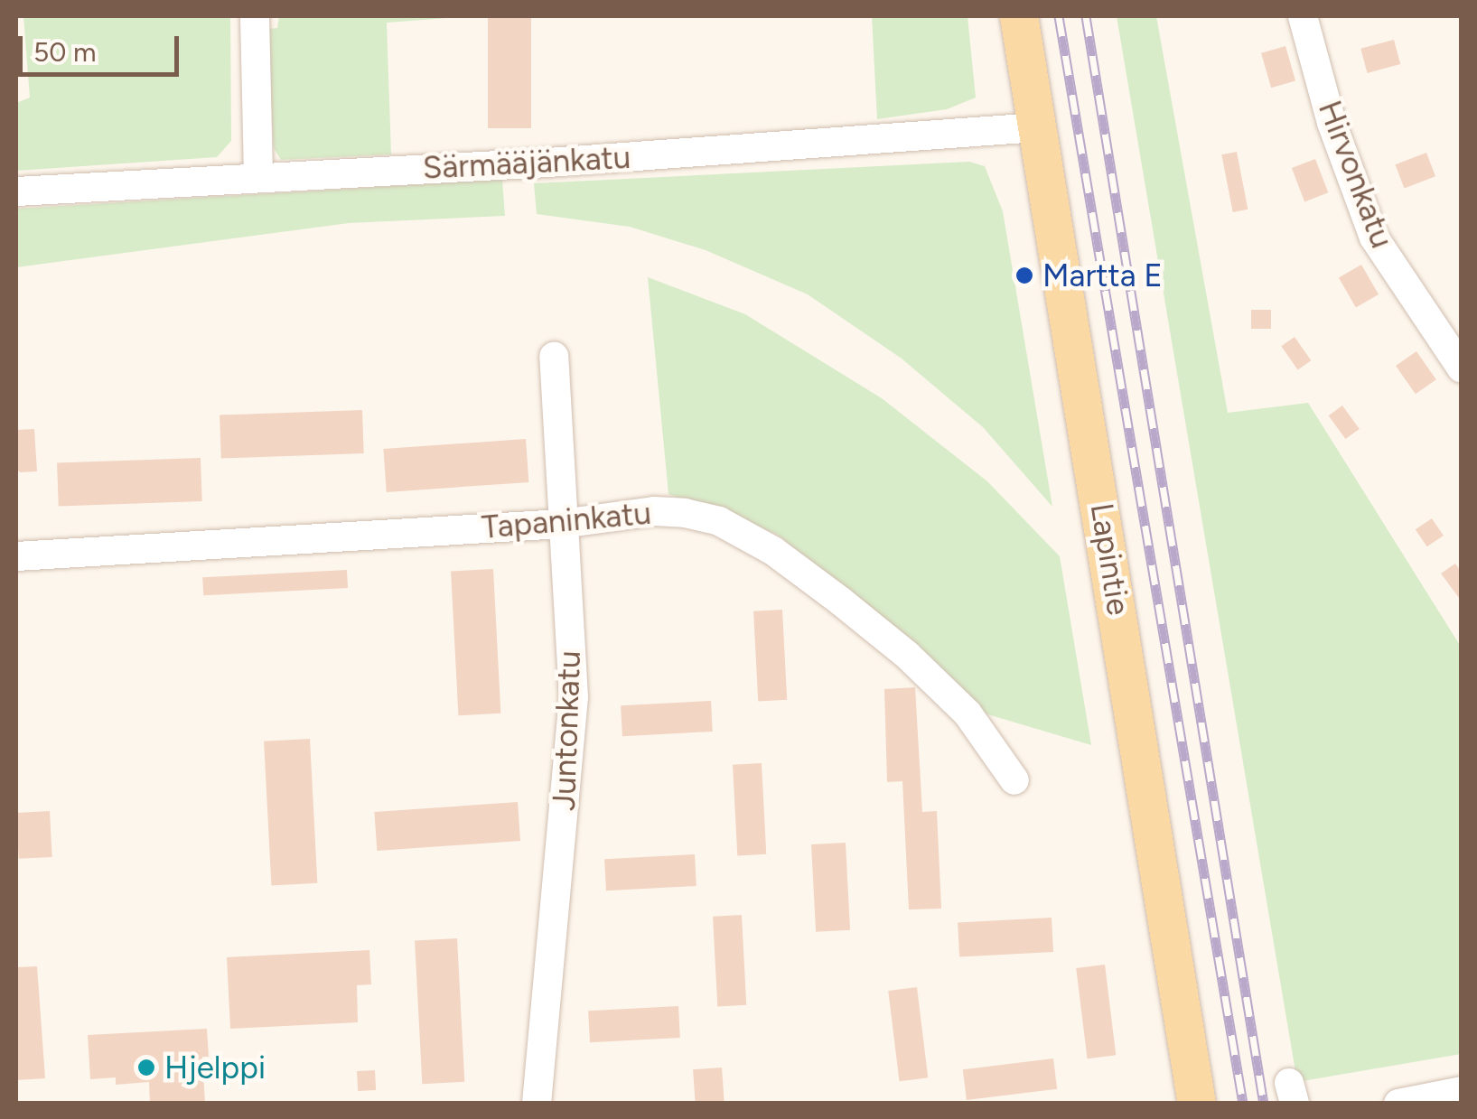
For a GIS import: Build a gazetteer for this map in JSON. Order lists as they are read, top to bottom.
{
  "streets": {
    "main road": ["Lapintie"],
    "street": [
      "Särmääjänkatu",
      "Hirvonkatu",
      "Tapaninkatu",
      "Juntonkatu"
    ]
  },
  "crossings": [
    ["Särmääjänkatu", "Lapintie"],
    ["Tapaninkatu", "Juntonkatu"]
  ],
  "places": ["Martta E", "Hjelppi"],
  "scale_bar": "50 m"
}
